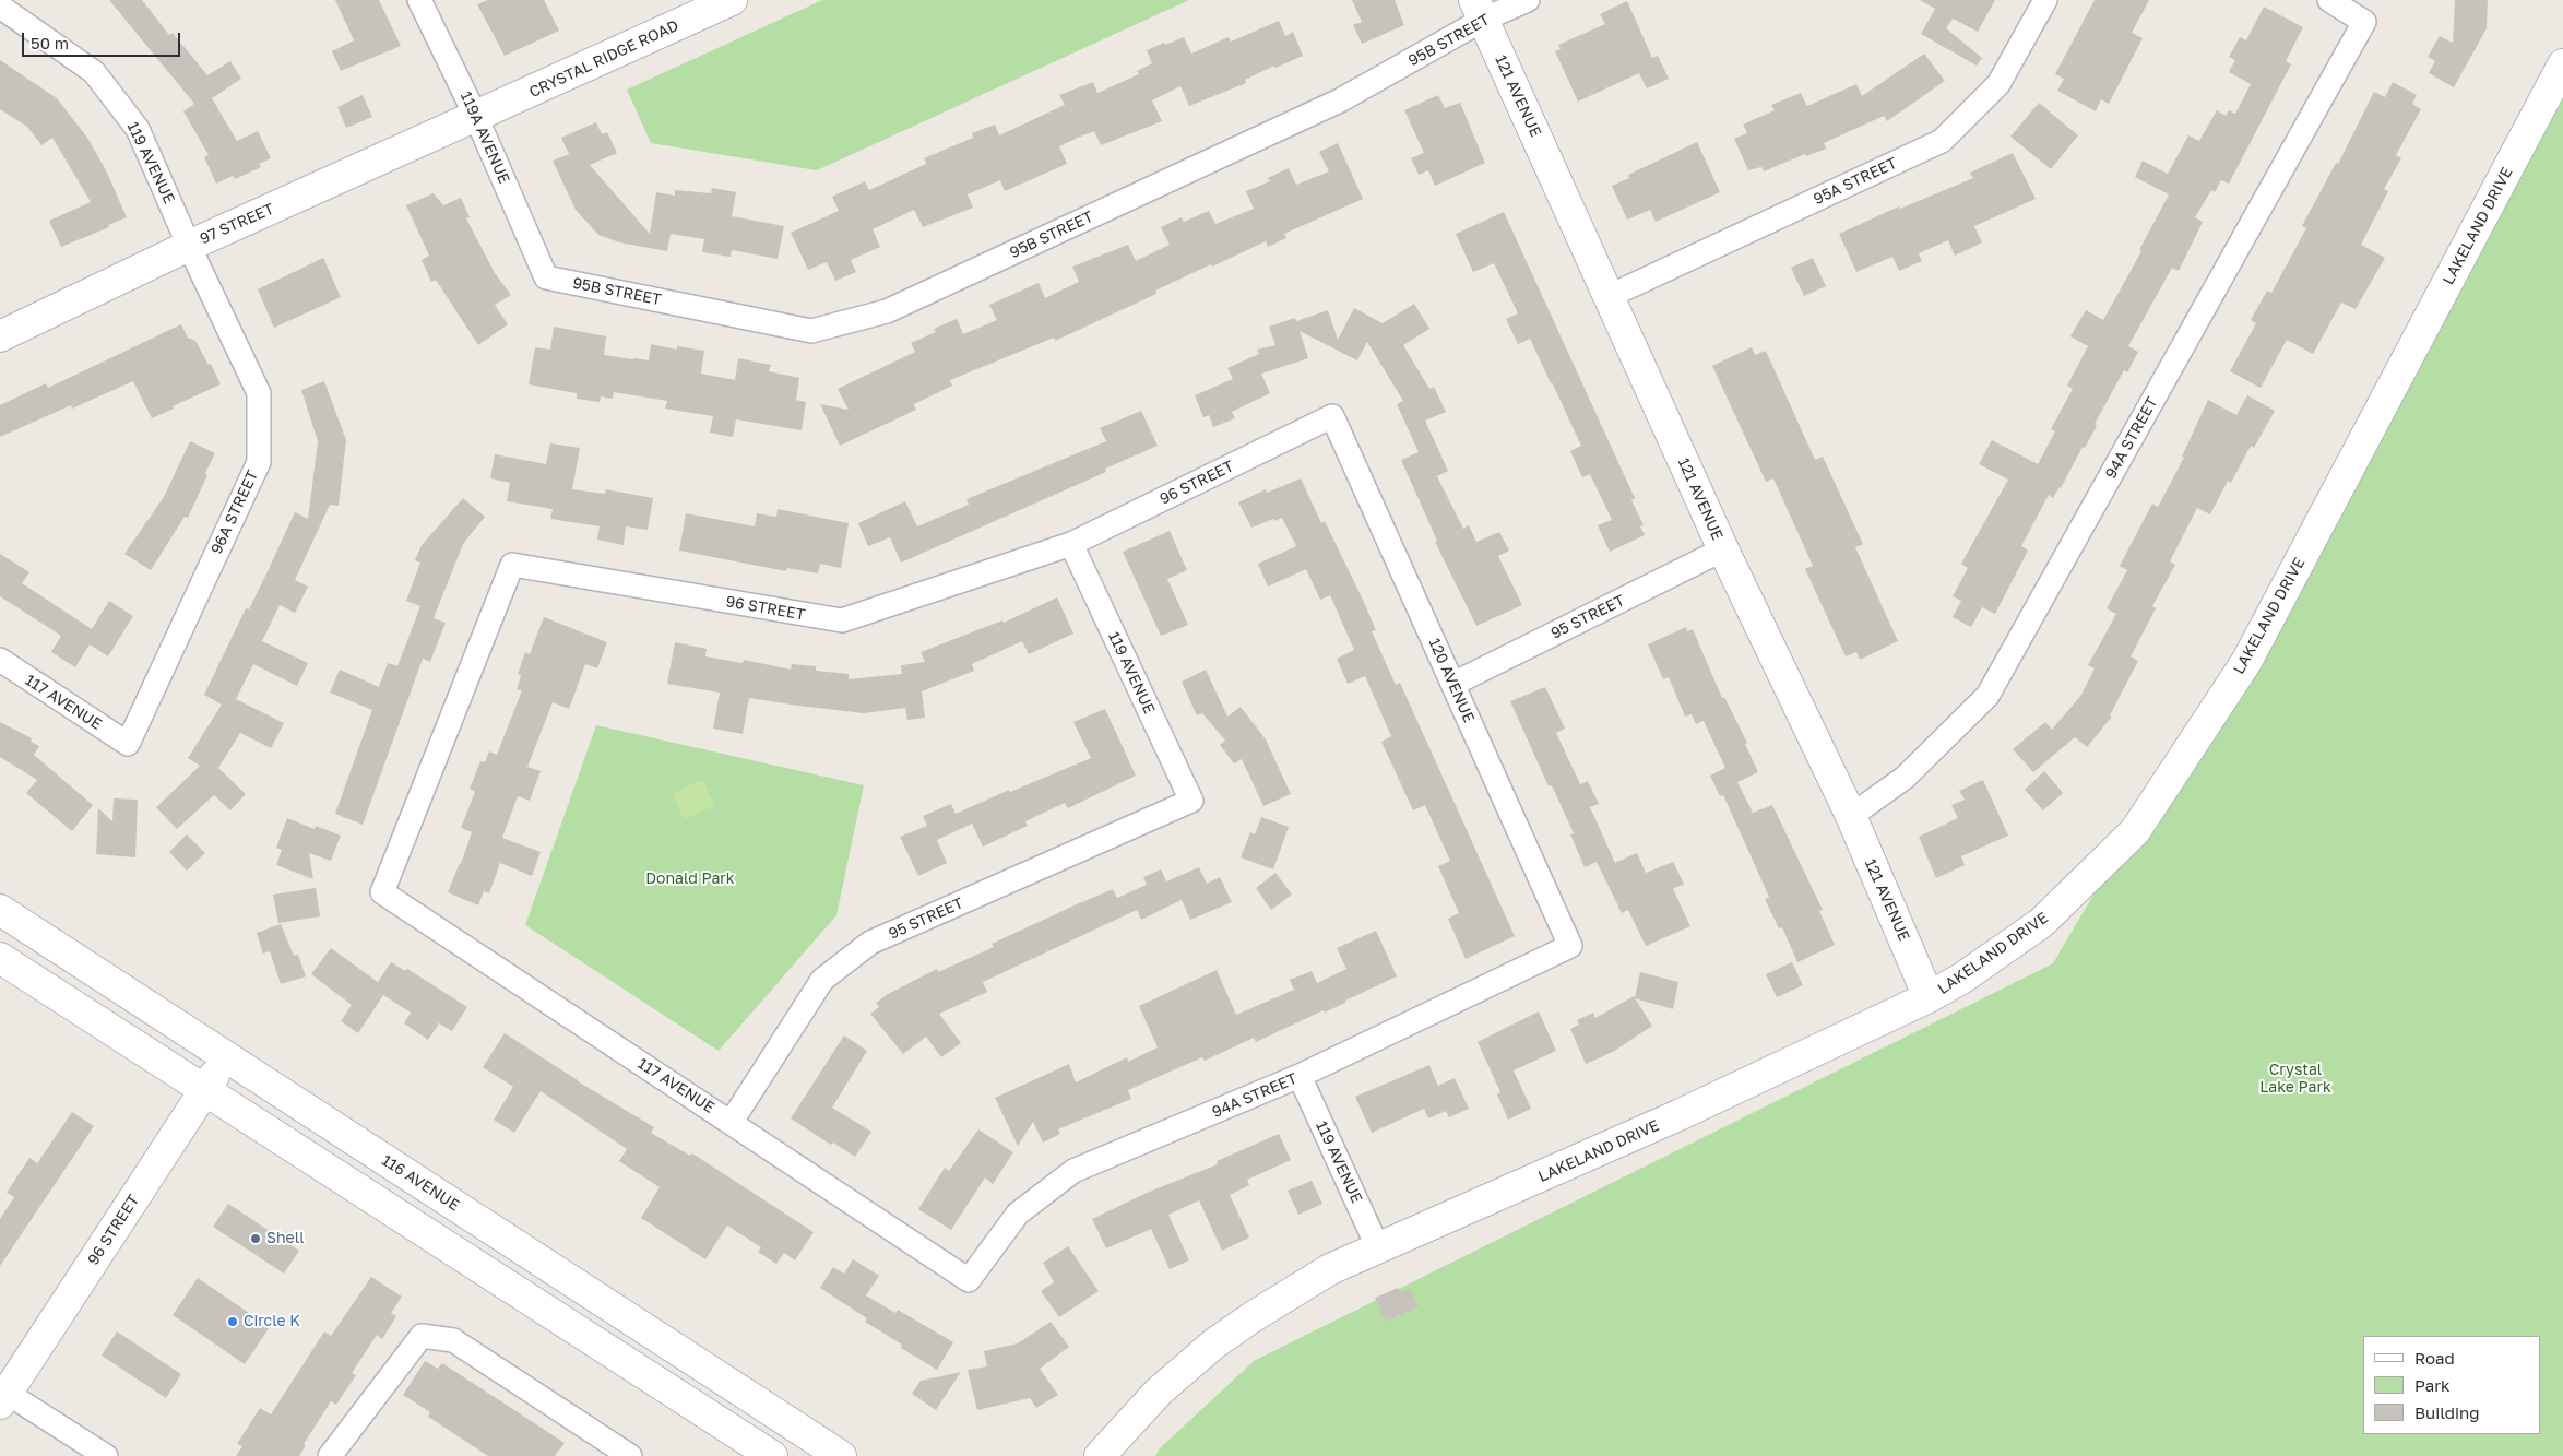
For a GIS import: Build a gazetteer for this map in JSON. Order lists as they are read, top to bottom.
{
  "streets": {
    "street": [
      "95B STREET",
      "CRYSTAL RIDGE ROAD",
      "121 AVENUE",
      "119A AVENUE",
      "119 AVENUE",
      "95A STREET",
      "97 STREET",
      "LAKELAND DRIVE",
      "94A STREET",
      "96 STREET",
      "96A STREET",
      "95 STREET",
      "120 AVENUE",
      "117 AVENUE",
      "116 AVENUE"
    ]
  },
  "crossings": [
    ["95B STREET", "121 AVENUE"],
    ["95B STREET", "119A AVENUE"],
    ["CRYSTAL RIDGE ROAD", "119A AVENUE"],
    ["CRYSTAL RIDGE ROAD", "97 STREET"],
    ["121 AVENUE", "95A STREET"],
    ["121 AVENUE", "LAKELAND DRIVE"],
    ["121 AVENUE", "94A STREET"],
    ["121 AVENUE", "95 STREET"],
    ["119A AVENUE", "97 STREET"],
    ["119 AVENUE", "97 STREET"],
    ["119 AVENUE", "LAKELAND DRIVE"],
    ["119 AVENUE", "94A STREET"],
    ["119 AVENUE", "96 STREET"],
    ["119 AVENUE", "96A STREET"],
    ["119 AVENUE", "95 STREET"],
    ["97 STREET", "96A STREET"],
    ["94A STREET", "120 AVENUE"],
    ["94A STREET", "117 AVENUE"],
    ["96 STREET", "120 AVENUE"],
    ["96 STREET", "117 AVENUE"],
    ["96 STREET", "116 AVENUE"],
    ["96A STREET", "117 AVENUE"],
    ["95 STREET", "120 AVENUE"],
    ["95 STREET", "117 AVENUE"]
  ],
  "parks": ["Donald Park", "Crystal Lake Park"],
  "places": ["Shell", "Circle K"],
  "legend": ["Road", "Park", "Building"],
  "scale_bar": "50 m"
}
